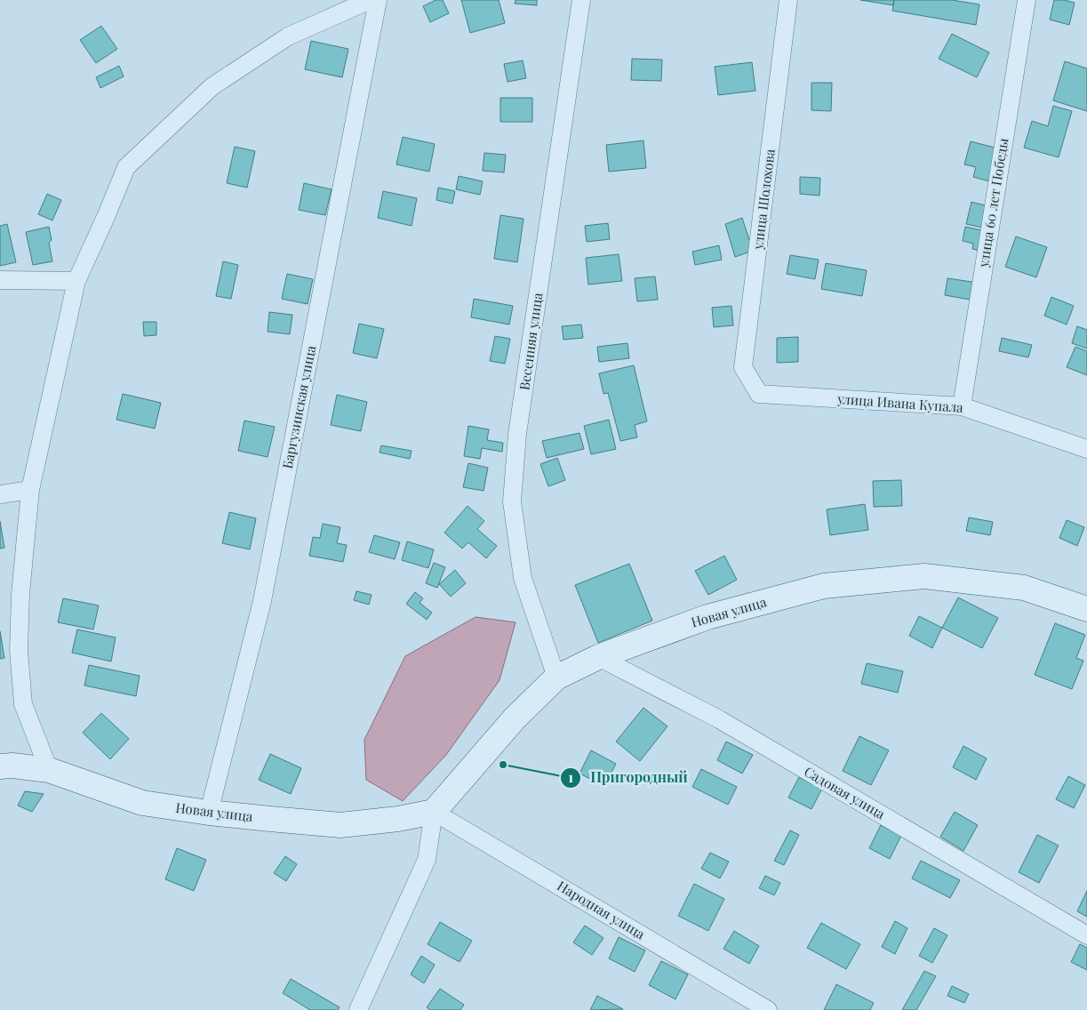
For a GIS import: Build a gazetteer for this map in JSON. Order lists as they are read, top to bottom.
{
  "streets": {
    "street": [
      "улица Шолохова",
      "улица 60 лет Победы",
      "Весенняя улица",
      "улица Ивана Купала",
      "Баргузинская улица",
      "Новая улица",
      "Садовая улица",
      "Народная улица"
    ]
  },
  "crossings": [
    ["улица Шолохова", "улица Ивана Купала"],
    ["улица 60 лет Победы", "улица Ивана Купала"],
    ["Весенняя улица", "Новая улица"],
    ["Баргузинская улица", "Новая улица"],
    ["Новая улица", "Садовая улица"],
    ["Новая улица", "Народная улица"]
  ],
  "places": ["Пригородный"]
}
